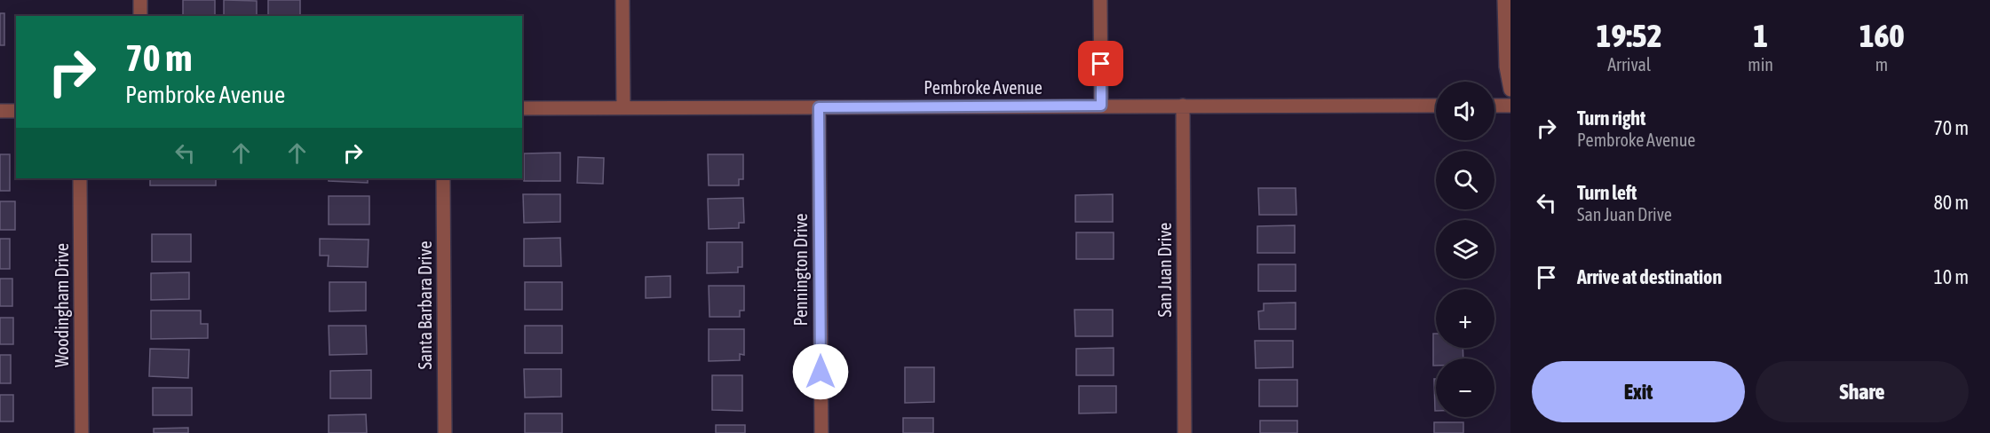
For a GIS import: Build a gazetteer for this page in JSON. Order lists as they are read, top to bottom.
{
  "streets": {
    "street": [
      "Pembroke Avenue",
      "Pennington Drive",
      "San Juan Drive",
      "Woodingham Drive",
      "Santa Barbara Drive"
    ]
  },
  "crossings": [
    ["Pembroke Avenue", "Pennington Drive"],
    ["Pembroke Avenue", "San Juan Drive"]
  ],
  "page": {
    "eta": [
      "19:52",
      "Arrival",
      "1",
      "min",
      "160",
      "m"
    ],
    "turn": ["70 m", "Pembroke Avenue"],
    "map_buttons": ["+", "−"],
    "list": [
      {
        "name": "Turn right",
        "note": "Pembroke Avenue",
        "value": "70 m"
      },
      {
        "name": "Turn left",
        "note": "San Juan Drive",
        "value": "80 m"
      },
      {
        "name": "Arrive at destination",
        "value": "10 m"
      }
    ],
    "buttons": ["Exit", "Share"]
  }
}
